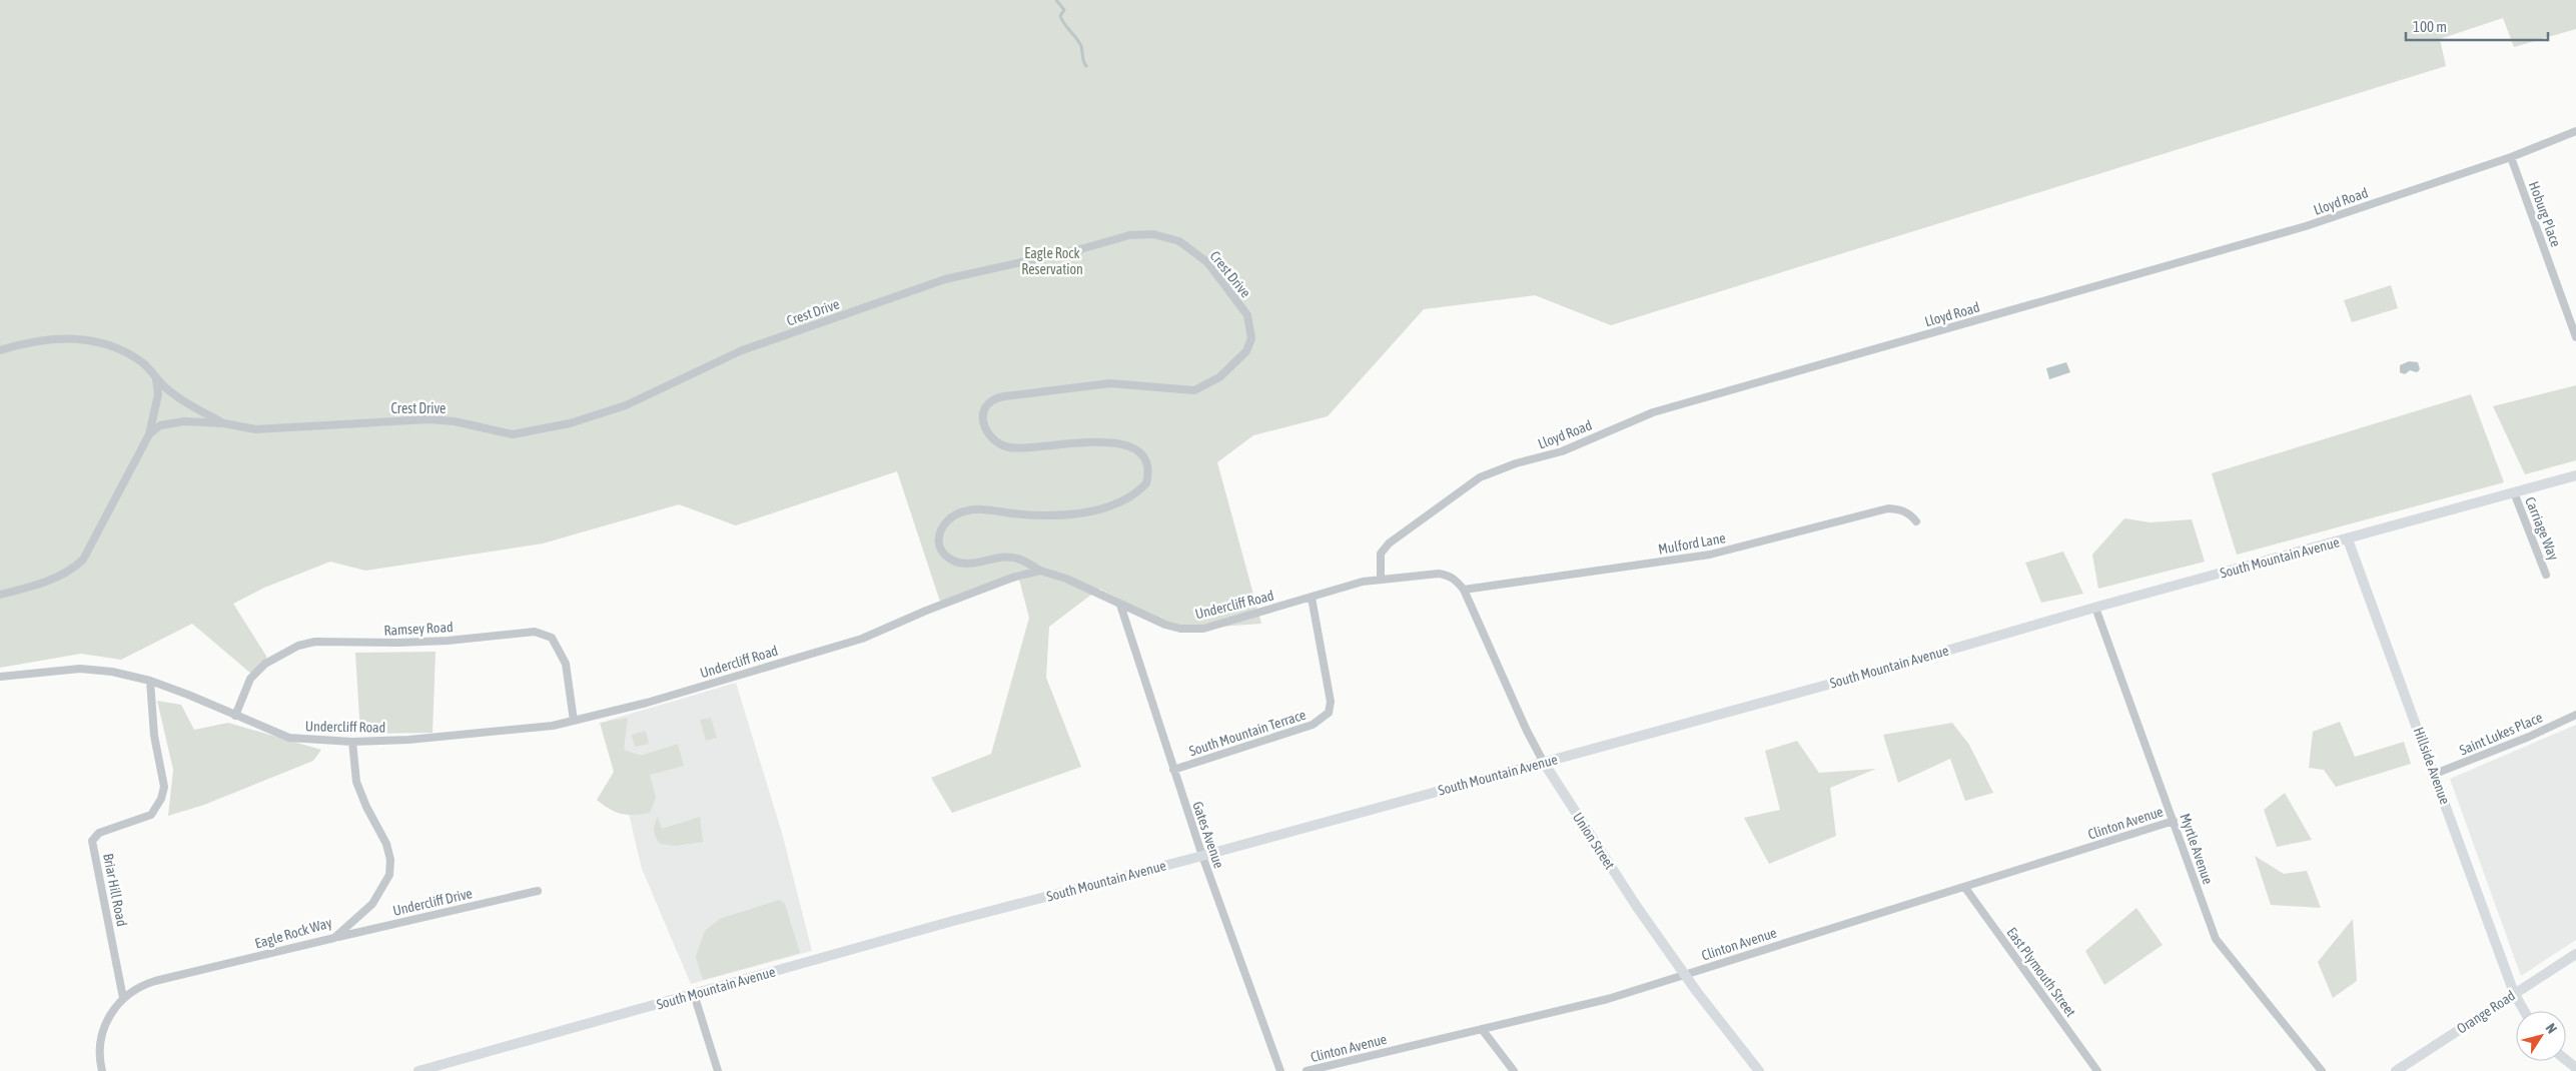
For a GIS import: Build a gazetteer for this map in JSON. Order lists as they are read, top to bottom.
{
  "streets": {
    "street": [
      "Lloyd Road",
      "Hoburg Place",
      "Crest Drive",
      "Carriage Way",
      "Mulford Lane",
      "South Mountain Avenue",
      "Undercliff Road",
      "Ramsey Road",
      "South Mountain Terrace",
      "Saint Lukes Place",
      "Hillside Avenue",
      "Clinton Avenue",
      "Gates Avenue",
      "Union Street",
      "Myrtle Avenue",
      "Briar Hill Road",
      "Undercliff Drive",
      "Eagle Rock Way",
      "East Plymouth Street",
      "Orange Road"
    ]
  },
  "crossings": [
    ["Lloyd Road", "Hoburg Place"],
    ["Lloyd Road", "Undercliff Road"],
    ["Crest Drive", "Undercliff Road"],
    ["Carriage Way", "South Mountain Avenue"],
    ["Mulford Lane", "Undercliff Road"],
    ["Mulford Lane", "Union Street"],
    ["South Mountain Avenue", "Hillside Avenue"],
    ["South Mountain Avenue", "Gates Avenue"],
    ["South Mountain Avenue", "Union Street"],
    ["South Mountain Avenue", "Myrtle Avenue"],
    ["Undercliff Road", "Ramsey Road"],
    ["Undercliff Road", "South Mountain Terrace"],
    ["Undercliff Road", "Gates Avenue"],
    ["Undercliff Road", "Union Street"],
    ["Undercliff Road", "Briar Hill Road"],
    ["Undercliff Road", "Eagle Rock Way"],
    ["South Mountain Terrace", "Gates Avenue"],
    ["Saint Lukes Place", "Hillside Avenue"],
    ["Hillside Avenue", "Orange Road"],
    ["Clinton Avenue", "Union Street"],
    ["Clinton Avenue", "Myrtle Avenue"],
    ["Clinton Avenue", "East Plymouth Street"],
    ["Briar Hill Road", "Eagle Rock Way"],
    ["Undercliff Drive", "Eagle Rock Way"]
  ],
  "parks": ["Eagle Rock Reservation"],
  "scale_bar": "100 m",
  "north": "top right"
}
